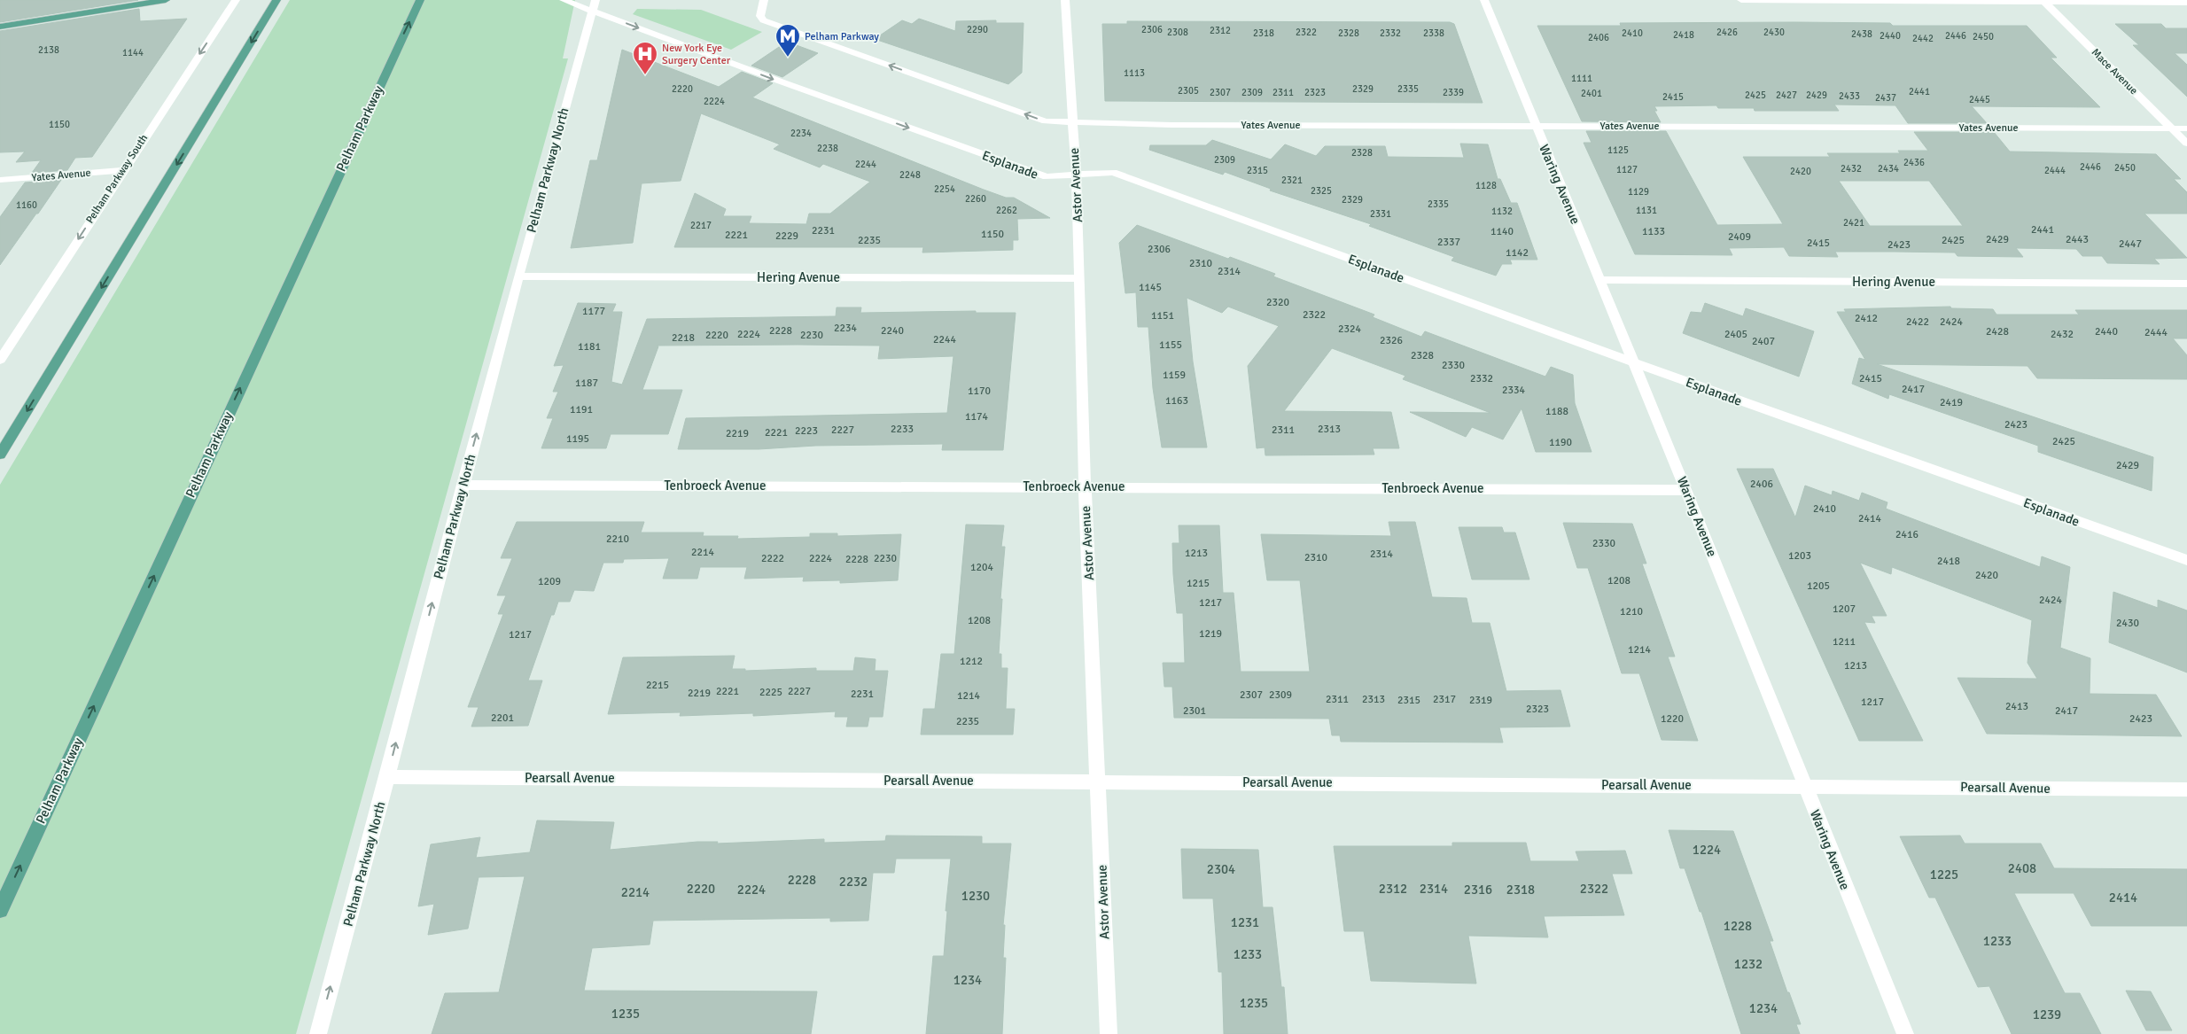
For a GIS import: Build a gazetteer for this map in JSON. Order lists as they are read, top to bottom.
{
  "streets": {
    "main road": ["Pelham Parkway"],
    "street": [
      "Mace Avenue",
      "Yates Avenue",
      "Esplanade",
      "Pelham Parkway North",
      "Pelham Parkway South",
      "Waring Avenue",
      "Astor Avenue",
      "Hering Avenue",
      "Tenbroeck Avenue",
      "Pearsall Avenue"
    ]
  },
  "crossings": [
    ["Mace Avenue", "Yates Avenue"],
    ["Yates Avenue", "Pelham Parkway South"],
    ["Yates Avenue", "Waring Avenue"],
    ["Yates Avenue", "Astor Avenue"],
    ["Esplanade", "Pelham Parkway North"],
    ["Esplanade", "Waring Avenue"],
    ["Esplanade", "Astor Avenue"],
    ["Pelham Parkway North", "Hering Avenue"],
    ["Pelham Parkway North", "Tenbroeck Avenue"],
    ["Pelham Parkway North", "Pearsall Avenue"],
    ["Waring Avenue", "Hering Avenue"],
    ["Waring Avenue", "Tenbroeck Avenue"],
    ["Waring Avenue", "Pearsall Avenue"],
    ["Astor Avenue", "Hering Avenue"],
    ["Astor Avenue", "Tenbroeck Avenue"],
    ["Astor Avenue", "Pearsall Avenue"]
  ],
  "one_way": ["Pelham Parkway", "Pelham Parkway North", "Pelham Parkway South"],
  "places": {
    "metro station": ["Pelham Parkway"],
    "hospital": ["New York Eye Surgery Center"]
  },
  "house_numbers": [
    "2290",
    "2306",
    "2312",
    "2308",
    "2322",
    "2426",
    "2430",
    "2318",
    "2328",
    "2332",
    "2338",
    "2410",
    "2438",
    "2418",
    "2440",
    "2446",
    "2450",
    "2406",
    "2442",
    "2138",
    "1144",
    "1113",
    "1111",
    "2220",
    "2329",
    "2335",
    "2305",
    "2441",
    "2307",
    "2309",
    "2311",
    "2323",
    "2339",
    "2401",
    "2425",
    "2427",
    "2429",
    "2433",
    "2415",
    "2437",
    "2445",
    "2224",
    "1150",
    "2234",
    "2238",
    "1125",
    "2328",
    "2309",
    "2436",
    "2244",
    "2446",
    "2450",
    "2432",
    "2434",
    "1127",
    "2315",
    "2444",
    "2420",
    "2248",
    "2321",
    "1128",
    "2254",
    "2325",
    "1129",
    "2260",
    "2329",
    "2335",
    "1160",
    "2262",
    "1131",
    "1132",
    "2331",
    "2421",
    "2217",
    "2441",
    "2231",
    "1140",
    "1133",
    "1150",
    "2221",
    "2229",
    "2409",
    "2429",
    "2443",
    "2235",
    "2425",
    "2337",
    "2415",
    "2447",
    "2423",
    "2306",
    "1142",
    "2310",
    "2314",
    "1145",
    "2320",
    "1177",
    "2322",
    "1151",
    "2412",
    "2422",
    "2424",
    "2234",
    "2324",
    "2228",
    "2240",
    "2428",
    "2440",
    "2444",
    "2224",
    "2405",
    "2432",
    "2220",
    "2230",
    "2218",
    "2244",
    "2326",
    "2407",
    "1155",
    "1181",
    "2328",
    "2330",
    "1159",
    "2332",
    "2415",
    "1187",
    "2417",
    "2334",
    "1170",
    "1163",
    "2419",
    "1191",
    "1188",
    "1174",
    "2423",
    "2233",
    "2313",
    "2227",
    "2311",
    "2223",
    "2221",
    "2219",
    "1195",
    "2425",
    "1190",
    "2429",
    "2406",
    "2410",
    "2414",
    "2416",
    "2210",
    "2330",
    "2214",
    "1213",
    "2314",
    "1203",
    "2310",
    "2222",
    "2224",
    "2230",
    "2228",
    "2418",
    "1204",
    "2420",
    "1208",
    "1209",
    "1215",
    "1205",
    "2424",
    "1217",
    "1207",
    "1210",
    "1208",
    "2430",
    "1219",
    "1217",
    "1211",
    "1214",
    "1212",
    "1213",
    "2215",
    "2221",
    "2227",
    "2225",
    "2219",
    "2231",
    "2307",
    "2309",
    "1214",
    "2311",
    "2313",
    "2317",
    "2315",
    "2319",
    "1217",
    "2413",
    "2323",
    "2301",
    "2417",
    "2201",
    "1220",
    "2423",
    "2235",
    "1224",
    "2408",
    "2304",
    "1225",
    "2228",
    "2232",
    "2220",
    "2312",
    "2314",
    "2322",
    "2224",
    "2316",
    "2318",
    "2214",
    "1230",
    "2414",
    "1231",
    "1228",
    "1233",
    "1233",
    "1232",
    "1234",
    "1235",
    "1234",
    "1235",
    "1239"
  ]
}
